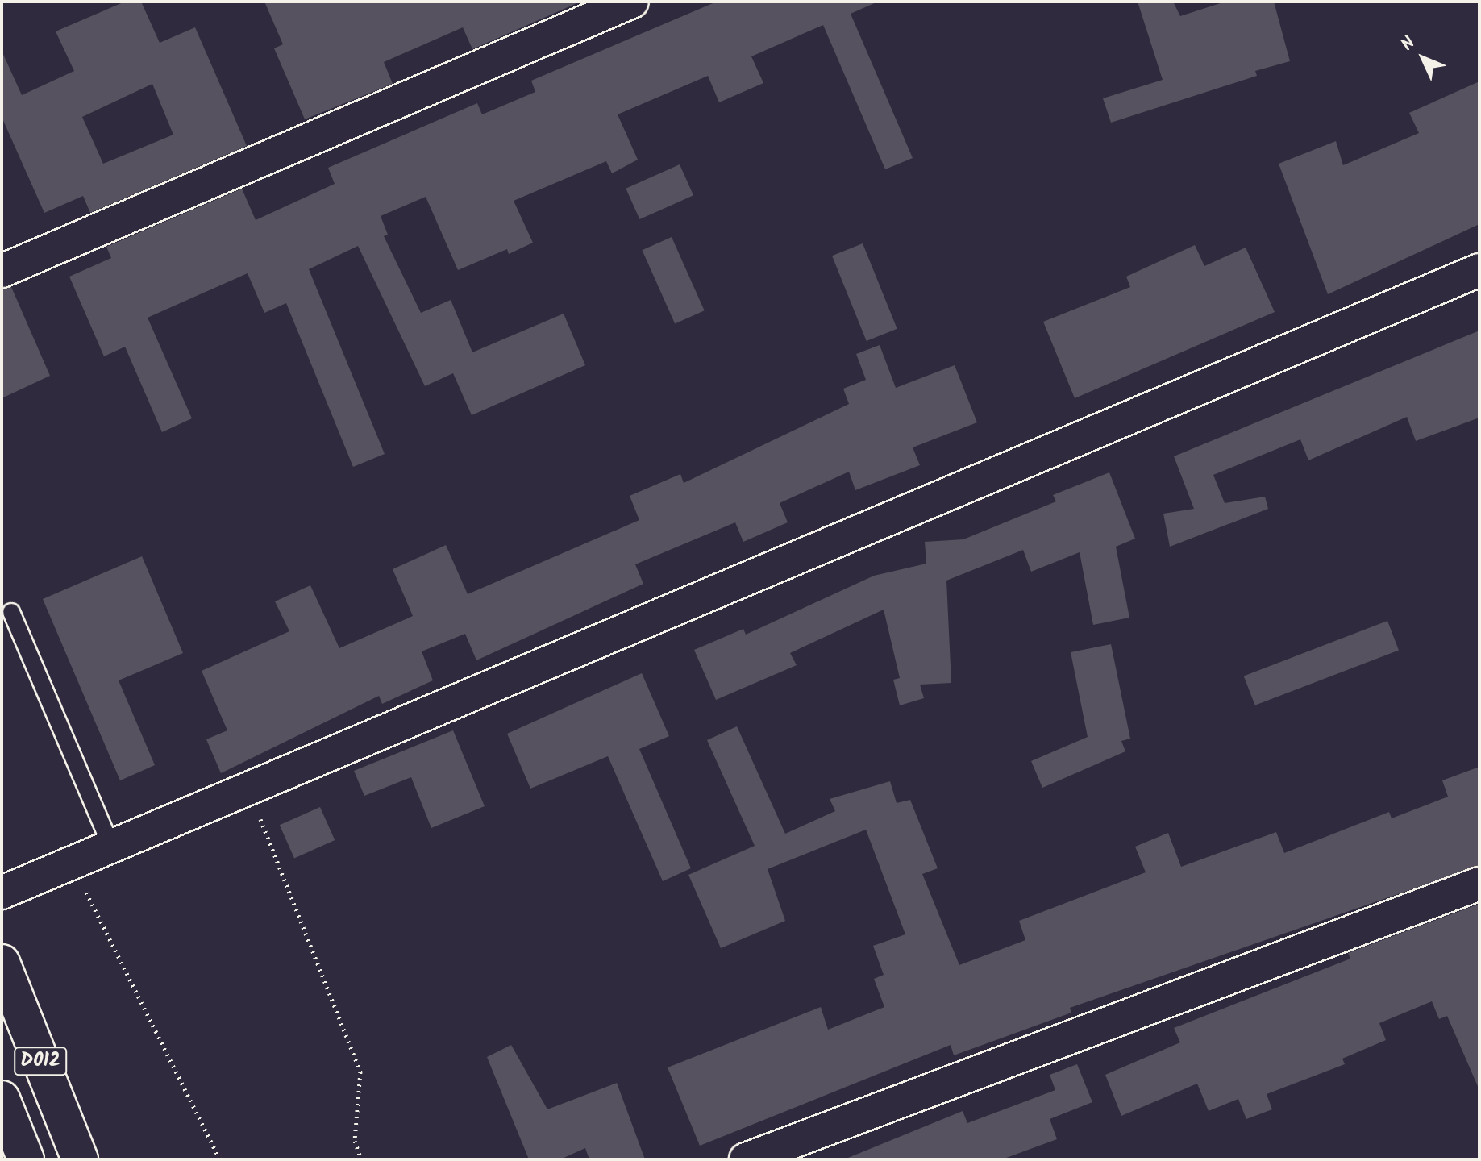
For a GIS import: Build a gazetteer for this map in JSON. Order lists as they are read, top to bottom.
{
  "streets": {
    "highway": ["D012"]
  },
  "north": "top left"
}
